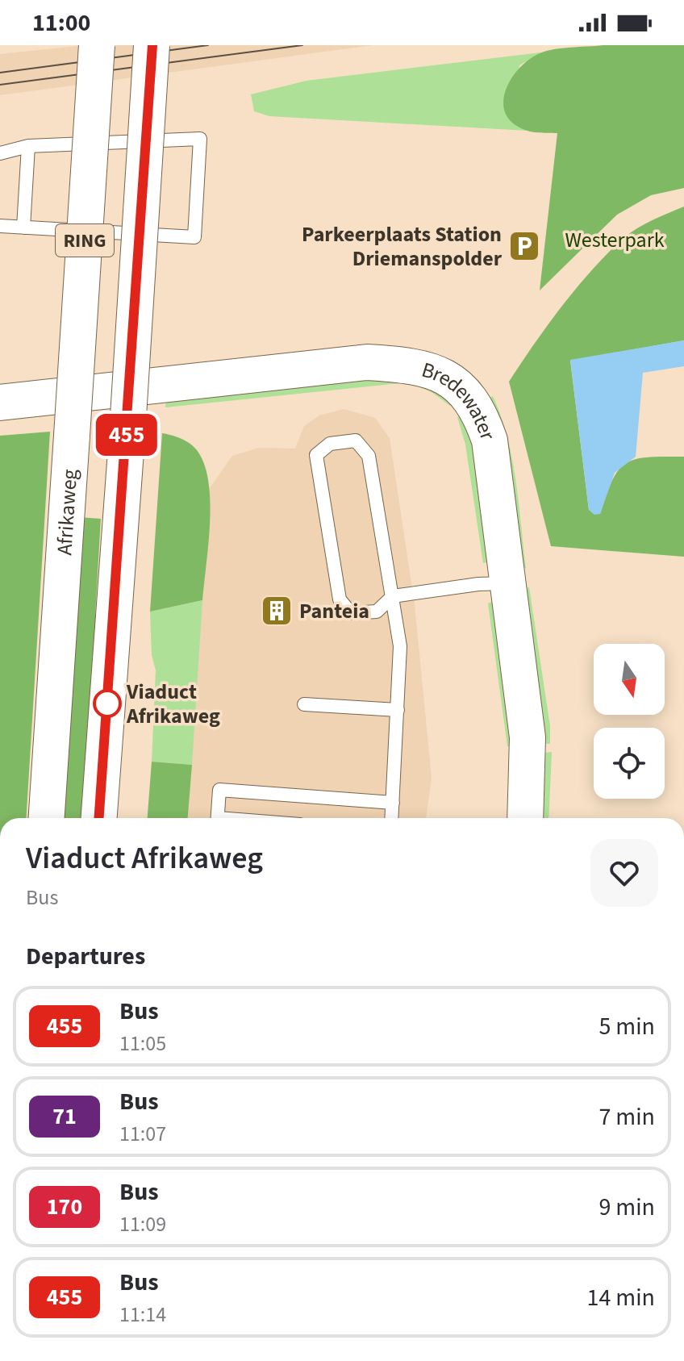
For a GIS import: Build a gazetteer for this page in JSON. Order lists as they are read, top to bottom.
{
  "streets": {
    "main road": ["RING", "Bredewater", "Afrikaweg"]
  },
  "parks": ["Westerpark"],
  "places": {
    "parking": ["Parkeerplaats Station Driemanspolder"],
    "building": ["Panteia"],
    "other": ["Viaduct Afrikaweg"]
  },
  "lines": ["bus line 455"],
  "north": "bottom",
  "page": {
    "status": "11:00",
    "on_map": "455",
    "heading": [
      ["Viaduct Afrikaweg", "Bus"],
      "Departures"
    ],
    "list": [
      {
        "mark": "455",
        "name": "Bus",
        "note": "11:05",
        "value": "5 min"
      },
      {
        "mark": "71",
        "name": "Bus",
        "note": "11:07",
        "value": "7 min"
      },
      {
        "mark": "170",
        "name": "Bus",
        "note": "11:09",
        "value": "9 min"
      },
      {
        "mark": "455",
        "name": "Bus",
        "note": "11:14",
        "value": "14 min"
      }
    ]
  }
}
